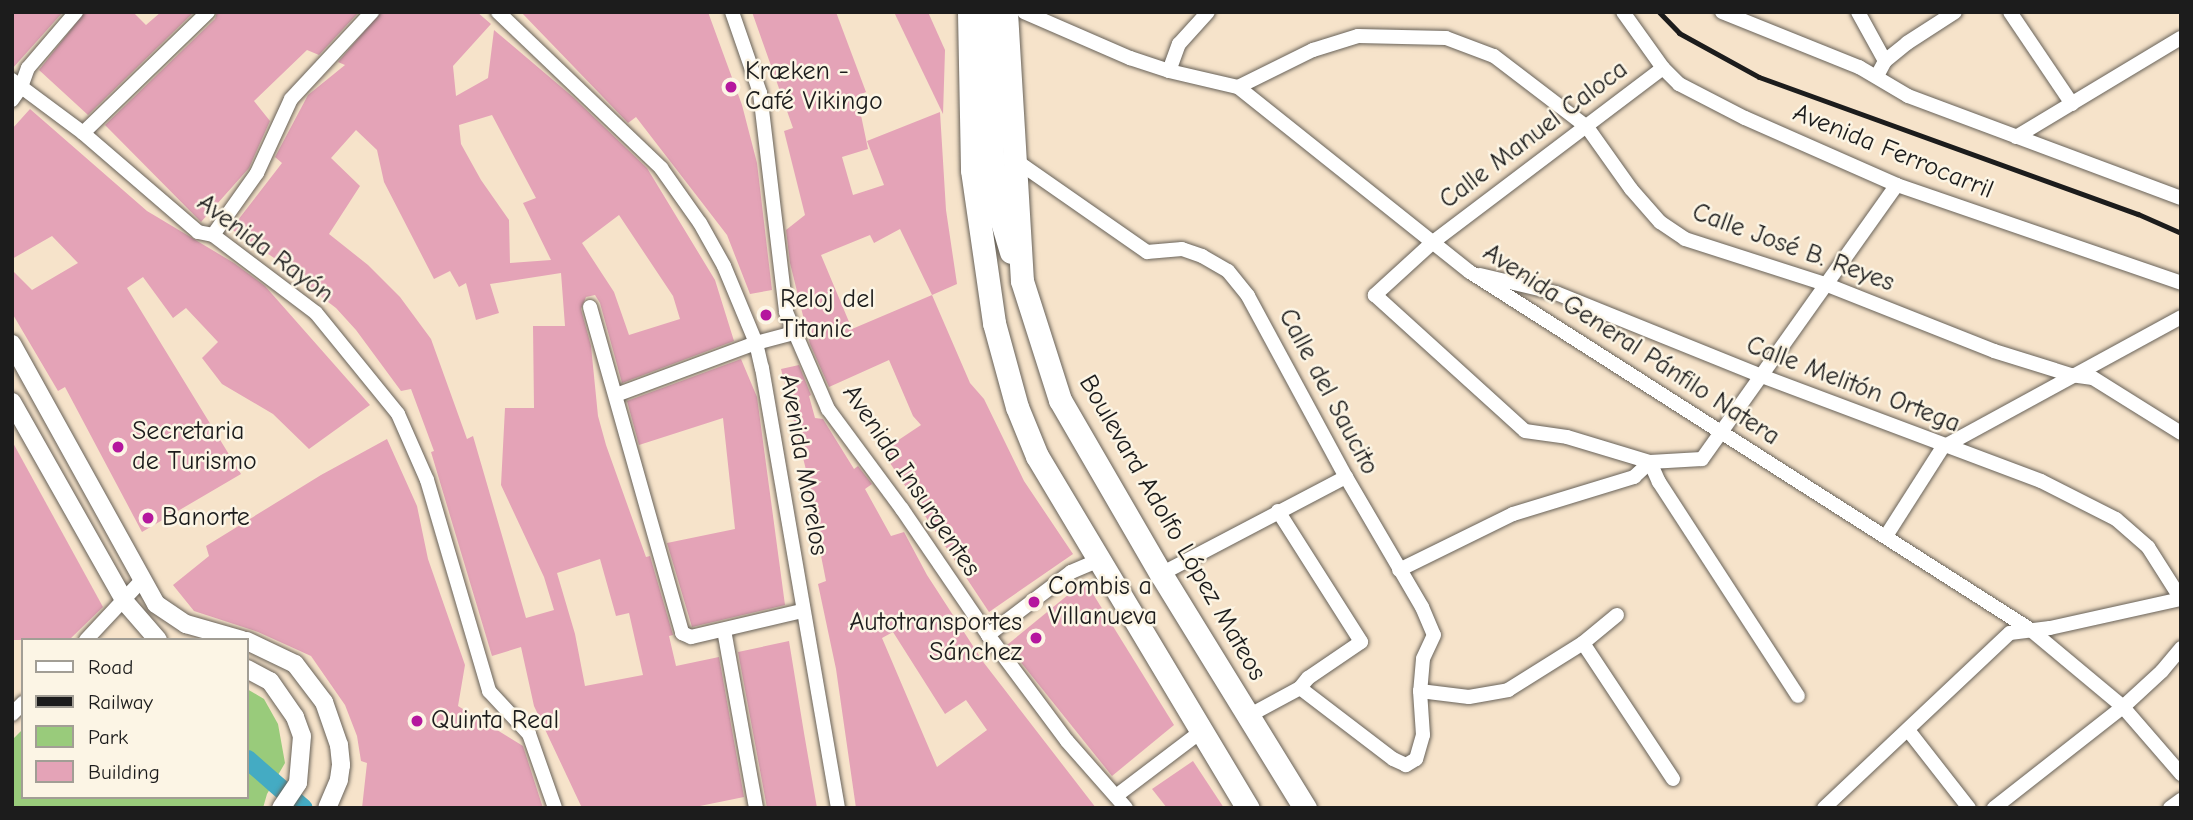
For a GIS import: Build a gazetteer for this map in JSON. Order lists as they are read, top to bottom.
{
  "streets": {
    "main road": ["Boulevard Adolfo López Mateos"],
    "street": [
      "Calle Manuel Caloca",
      "Avenida Ferrocarril",
      "Calle José B. Reyes",
      "Avenida Rayón",
      "Avenida General Pánfilo Natera",
      "Calle Melitón Ortega",
      "Calle del Saucito",
      "Avenida Morelos",
      "Avenida Insurgentes"
    ]
  },
  "crossings": [
    ["Calle Manuel Caloca", "Avenida Ferrocarril"],
    ["Calle Manuel Caloca", "Calle José B. Reyes"],
    ["Calle Manuel Caloca", "Avenida General Pánfilo Natera"],
    ["Calle José B. Reyes", "Avenida General Pánfilo Natera"],
    ["Avenida General Pánfilo Natera", "Calle Melitón Ortega"],
    ["Calle del Saucito", "Boulevard Adolfo López Mateos"]
  ],
  "places": [
    "Kræken - Café Vikingo",
    "Reloj del Titanic",
    "Secretaria de Turismo",
    "Banorte",
    "Combis a Villanueva",
    "Autotransportes Sánchez",
    "Quinta Real"
  ],
  "legend": [
    "Road",
    "Railway",
    "Park",
    "Building"
  ]
}
